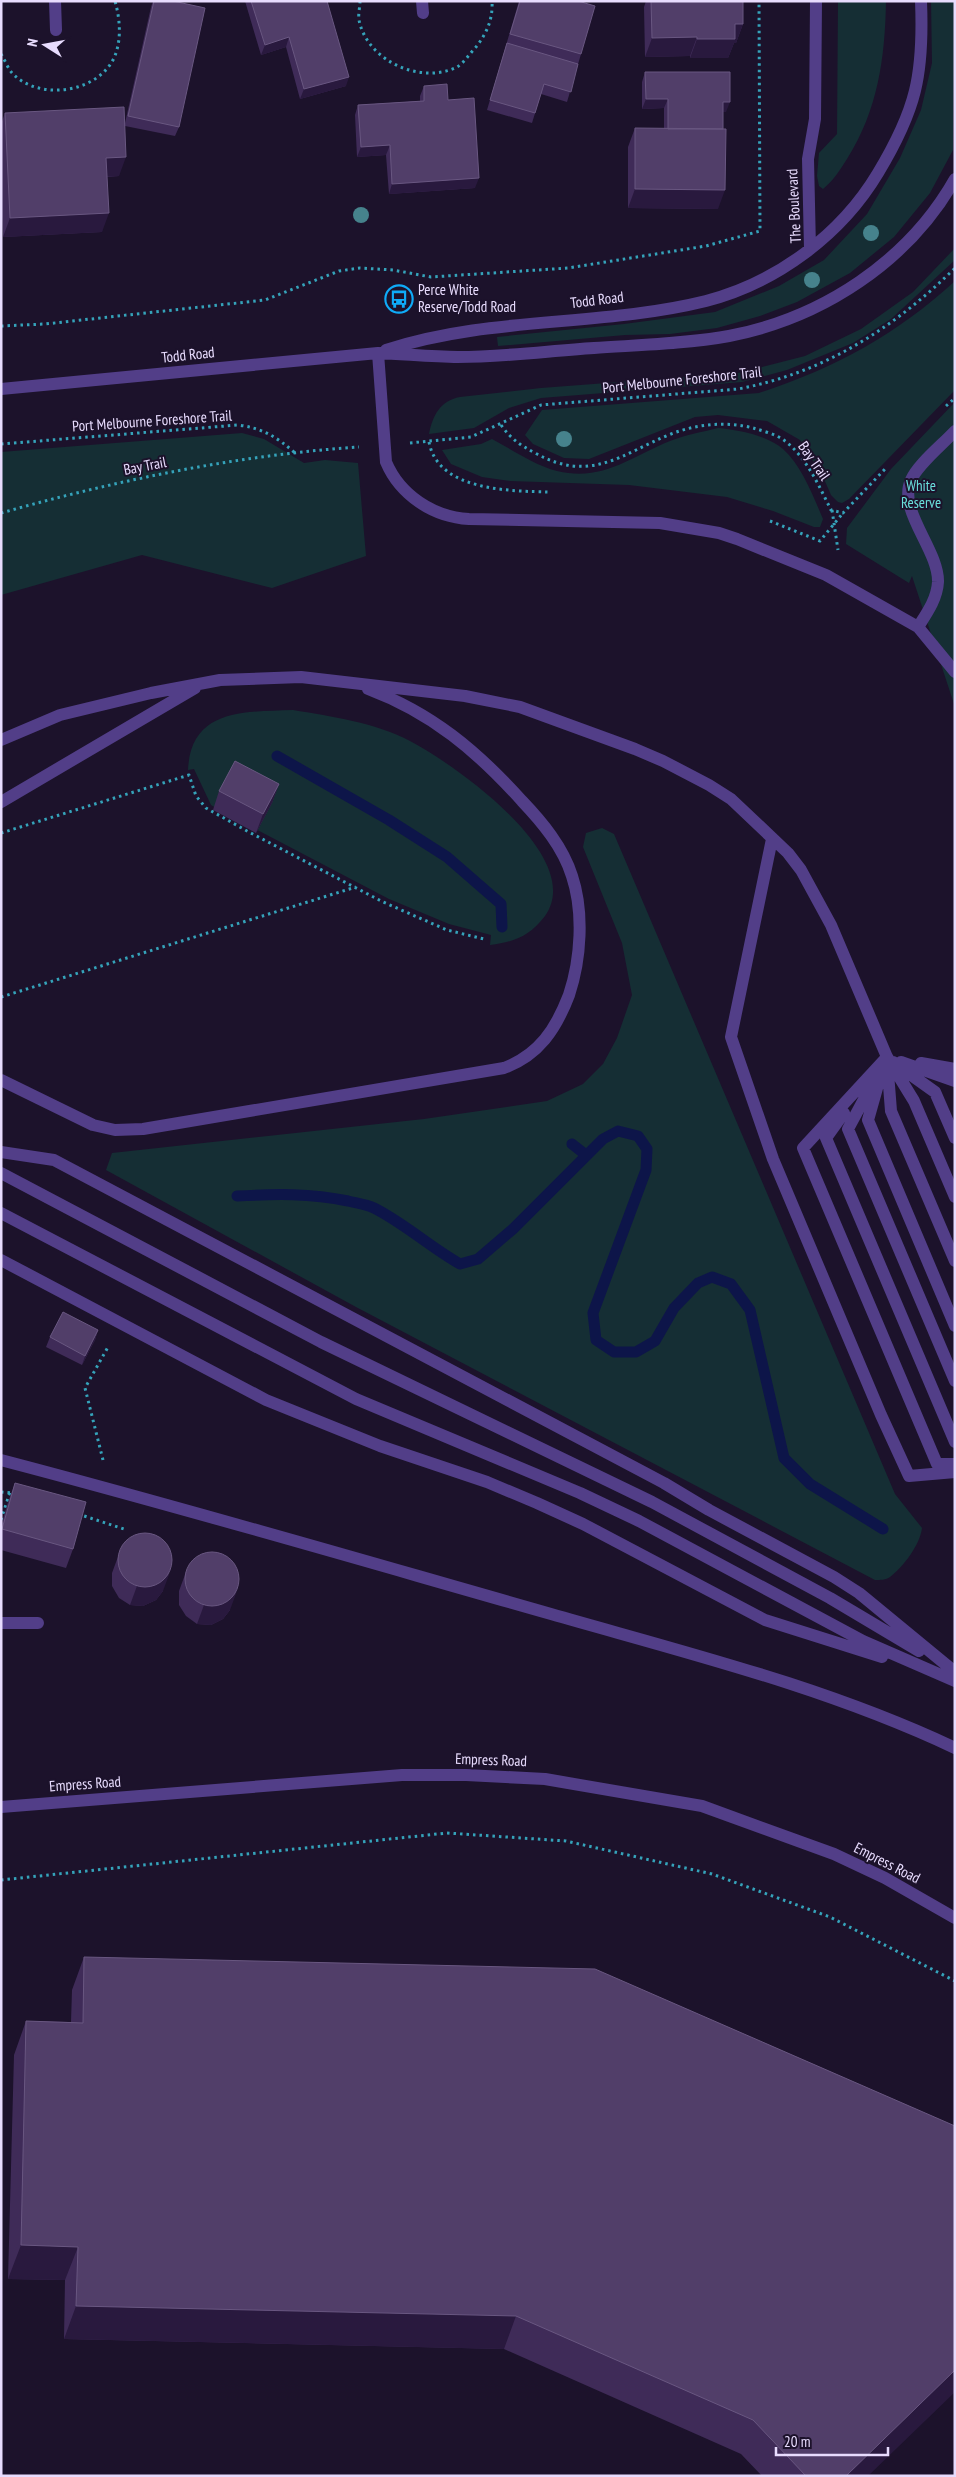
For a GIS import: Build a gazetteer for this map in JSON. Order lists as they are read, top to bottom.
{
  "streets": {
    "street": ["The Boulevard", "Todd Road", "Empress Road"],
    "path": ["Port Melbourne Foreshore Trail", "Bay Trail"]
  },
  "crossings": [
    ["The Boulevard", "Todd Road"],
    ["Port Melbourne Foreshore Trail", "Bay Trail"]
  ],
  "parks": ["White Reserve"],
  "places": {
    "bus stop": ["Perce White Reserve/Todd Road"]
  },
  "scale_bar": "20 m",
  "north": "left"
}
